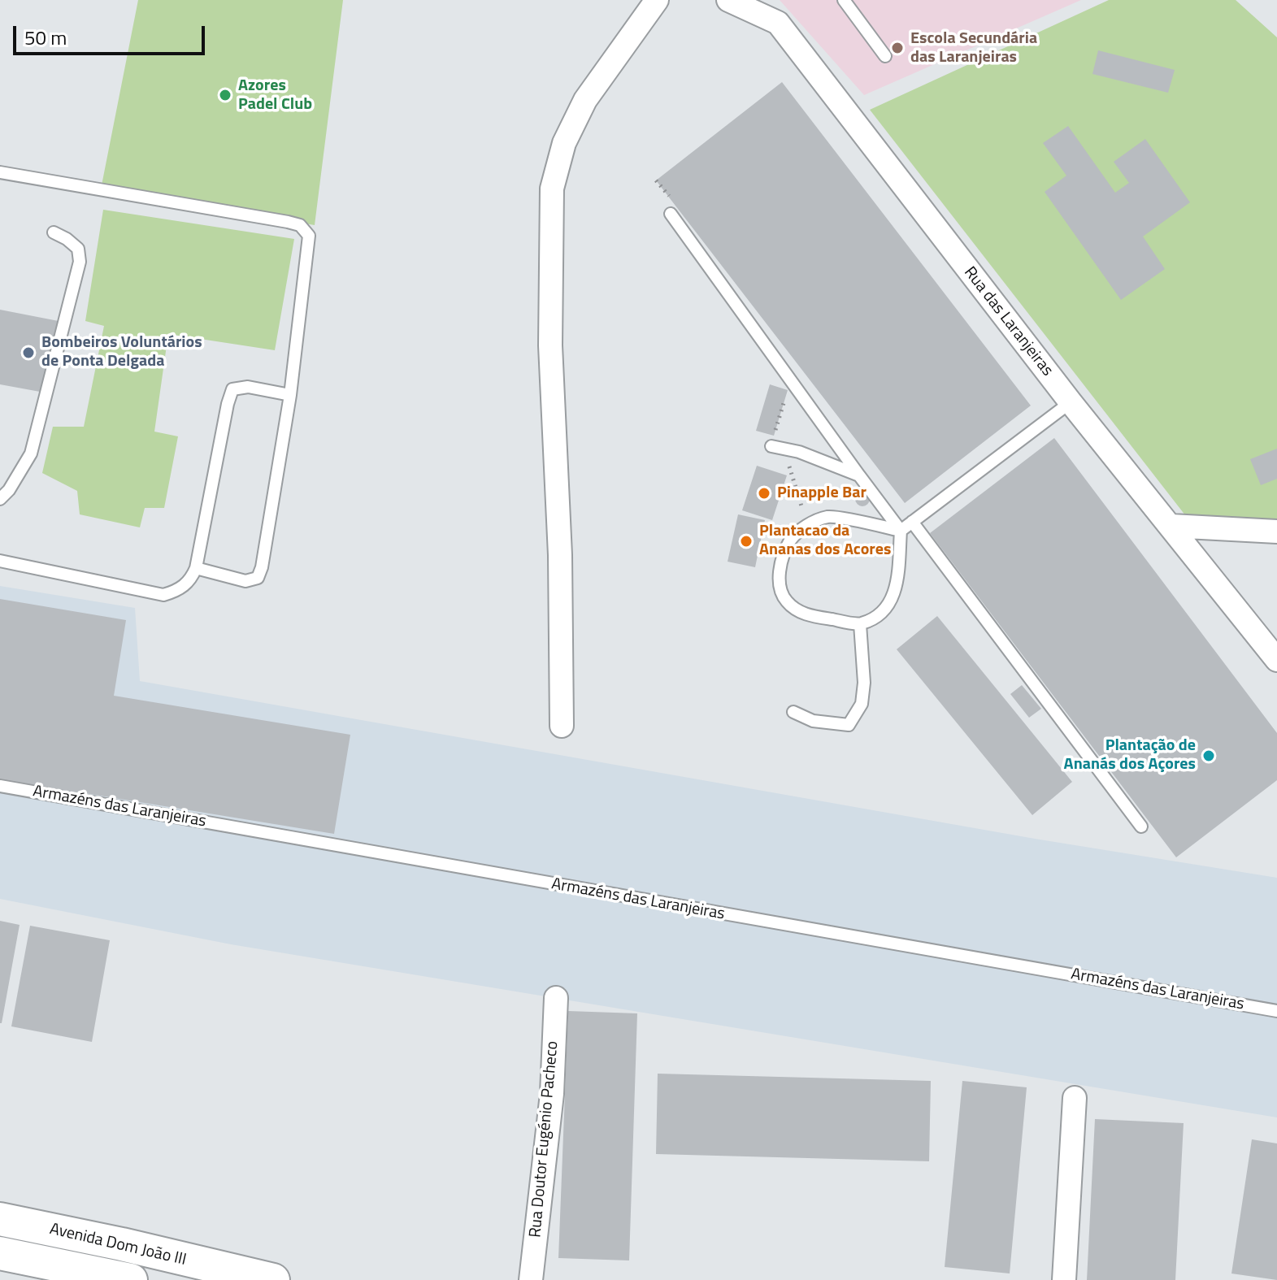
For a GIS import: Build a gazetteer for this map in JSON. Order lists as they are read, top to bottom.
{
  "streets": {
    "main road": ["Avenida Dom João III"],
    "street": ["Rua das Laranjeiras", "Rua Doutor Eugénio Pacheco"],
    "lane": ["Armazéns das Laranjeiras"]
  },
  "places": [
    "Escola Secundária das Laranjeiras",
    "Azores Padel Club",
    "Bombeiros Voluntários de Ponta Delgada",
    "Pinapple Bar",
    "Plantacao da Ananas dos Acores",
    "Plantação de Ananás dos Açores"
  ],
  "scale_bar": "50 m"
}
